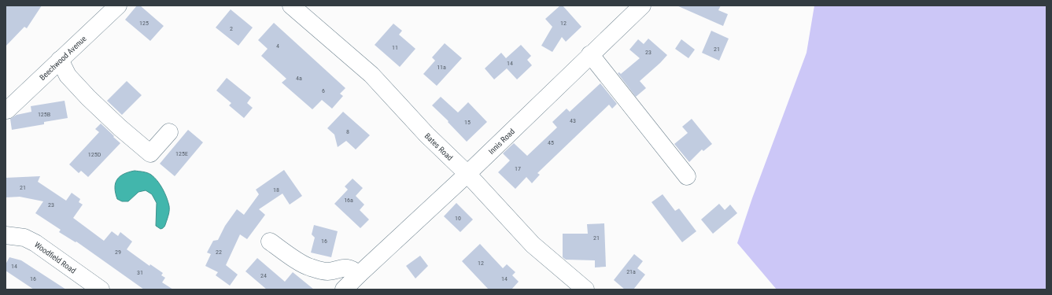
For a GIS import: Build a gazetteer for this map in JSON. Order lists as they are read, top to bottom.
{
  "streets": {
    "street": [
      "Beechwood Avenue",
      "Innis Road",
      "Bates Road",
      "Woodfield Road"
    ]
  },
  "crossings": [
    ["Innis Road", "Bates Road"]
  ],
  "house_numbers": [
    "125",
    "12",
    "2",
    "4",
    "11",
    "21",
    "23",
    "14",
    "11a",
    "4a",
    "6",
    "125B",
    "43",
    "15",
    "8",
    "45",
    "125E",
    "125D",
    "17",
    "21",
    "18",
    "16a",
    "23",
    "10",
    "21",
    "16",
    "29",
    "22",
    "12",
    "14",
    "21a",
    "31",
    "24",
    "16",
    "14"
  ]
}
